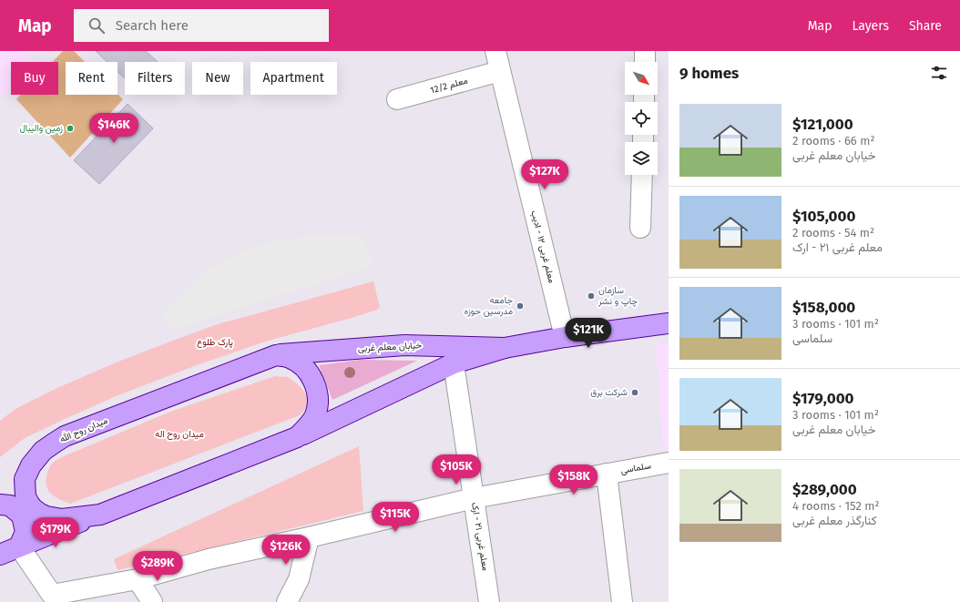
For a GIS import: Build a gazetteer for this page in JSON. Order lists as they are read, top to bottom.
{
  "streets": {
    "main road": ["خیابان معلم غربی", "میدان روح الله"],
    "street": [
      "معلم 12/2",
      "معلم غربی ۱۲ - ادیب",
      "سلماسی",
      "معلم غربی ۲۱ - ارک"
    ]
  },
  "crossings": [
    ["معلم 12/2", "معلم غربی ۱۲ - ادیب"],
    ["معلم غربی ۱۲ - ادیب", "خیابان معلم غربی"],
    ["خیابان معلم غربی", "میدان روح الله"],
    ["خیابان معلم غربی", "معلم غربی ۲۱ - ارک"],
    ["سلماسی", "معلم غربی ۲۱ - ارک"]
  ],
  "parks": ["پارک طلوع", "میدان روح اله"],
  "places": [
    "زمین والیبال",
    "سازمان چاپ و نشر",
    "جامعه مدرسین حوزه",
    "شرکت برق"
  ],
  "north": "bottom right",
  "page": {
    "header": "Map",
    "search": "Search here",
    "nav": ["Map", "Layers", "Share"],
    "heading": "9 homes",
    "chip": [
      "Buy",
      "Rent",
      "Filters",
      "New",
      "Apartment"
    ],
    "list": [
      {
        "name": "$121,000",
        "note": "2 rooms · 66 m² · خیابان معلم غربی"
      },
      {
        "name": "$105,000",
        "note": "2 rooms · 54 m² · معلم غربی ۲۱ - ارک"
      },
      {
        "name": "$158,000",
        "note": "3 rooms · 101 m² · سلماسی"
      },
      {
        "name": "$179,000",
        "note": "3 rooms · 101 m² · خیابان معلم غربی"
      },
      {
        "name": "$289,000",
        "note": "4 rooms · 152 m² · کنارگذر معلم غربی"
      }
    ],
    "price": [
      "$146K",
      "$127K",
      "$121K",
      "$105K",
      "$158K",
      "$115K",
      "$179K",
      "$126K",
      "$289K"
    ]
  }
}
